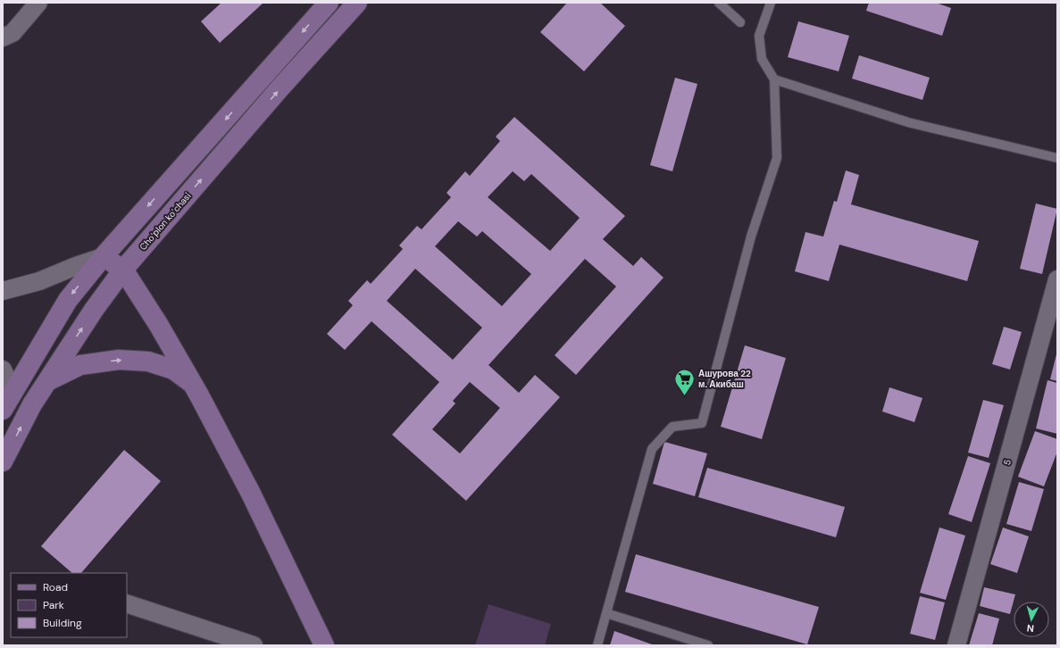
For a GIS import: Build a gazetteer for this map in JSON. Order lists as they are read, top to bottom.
{
  "streets": {
    "main road": ["Choʻplon koʻchasi"],
    "street": ["5"]
  },
  "places": {
    "supermarket": ["Ашурова 22 м. Акибаш"]
  },
  "legend": ["Road", "Park", "Building"],
  "north": "bottom"
}
